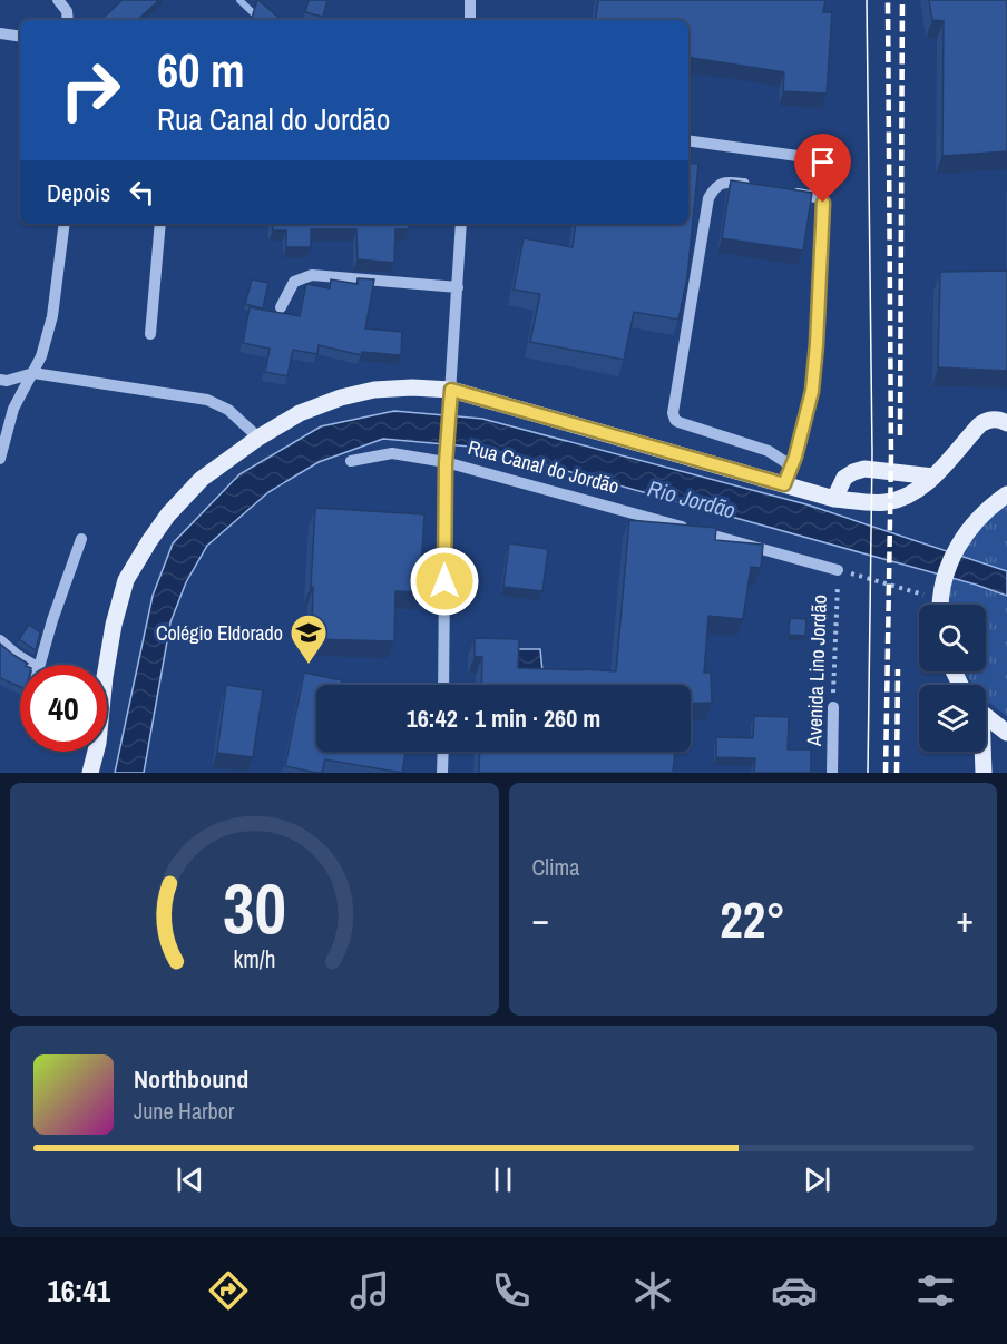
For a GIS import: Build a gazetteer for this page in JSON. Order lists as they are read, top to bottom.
{
  "streets": {
    "street": ["Rua Canal do Jordão", "Avenida Lino Jordão"]
  },
  "crossings": [
    ["Rua Canal do Jordão", "Avenida Lino Jordão"]
  ],
  "water": ["Rio Jordão"],
  "places": {
    "school or university": ["Colégio Eldorado"]
  },
  "page": {
    "turn": ["60 m", "Rua Canal do Jordão"],
    "then": "Depois",
    "limit": "40",
    "trip": "16:42 · 1 min · 260 m",
    "tile": "Clima",
    "heat": ["−", "22°", "+"],
    "song": ["Northbound", "June Harbor"],
    "tabs": "16:41",
    "gauge": ["30", "km/h"]
  }
}
